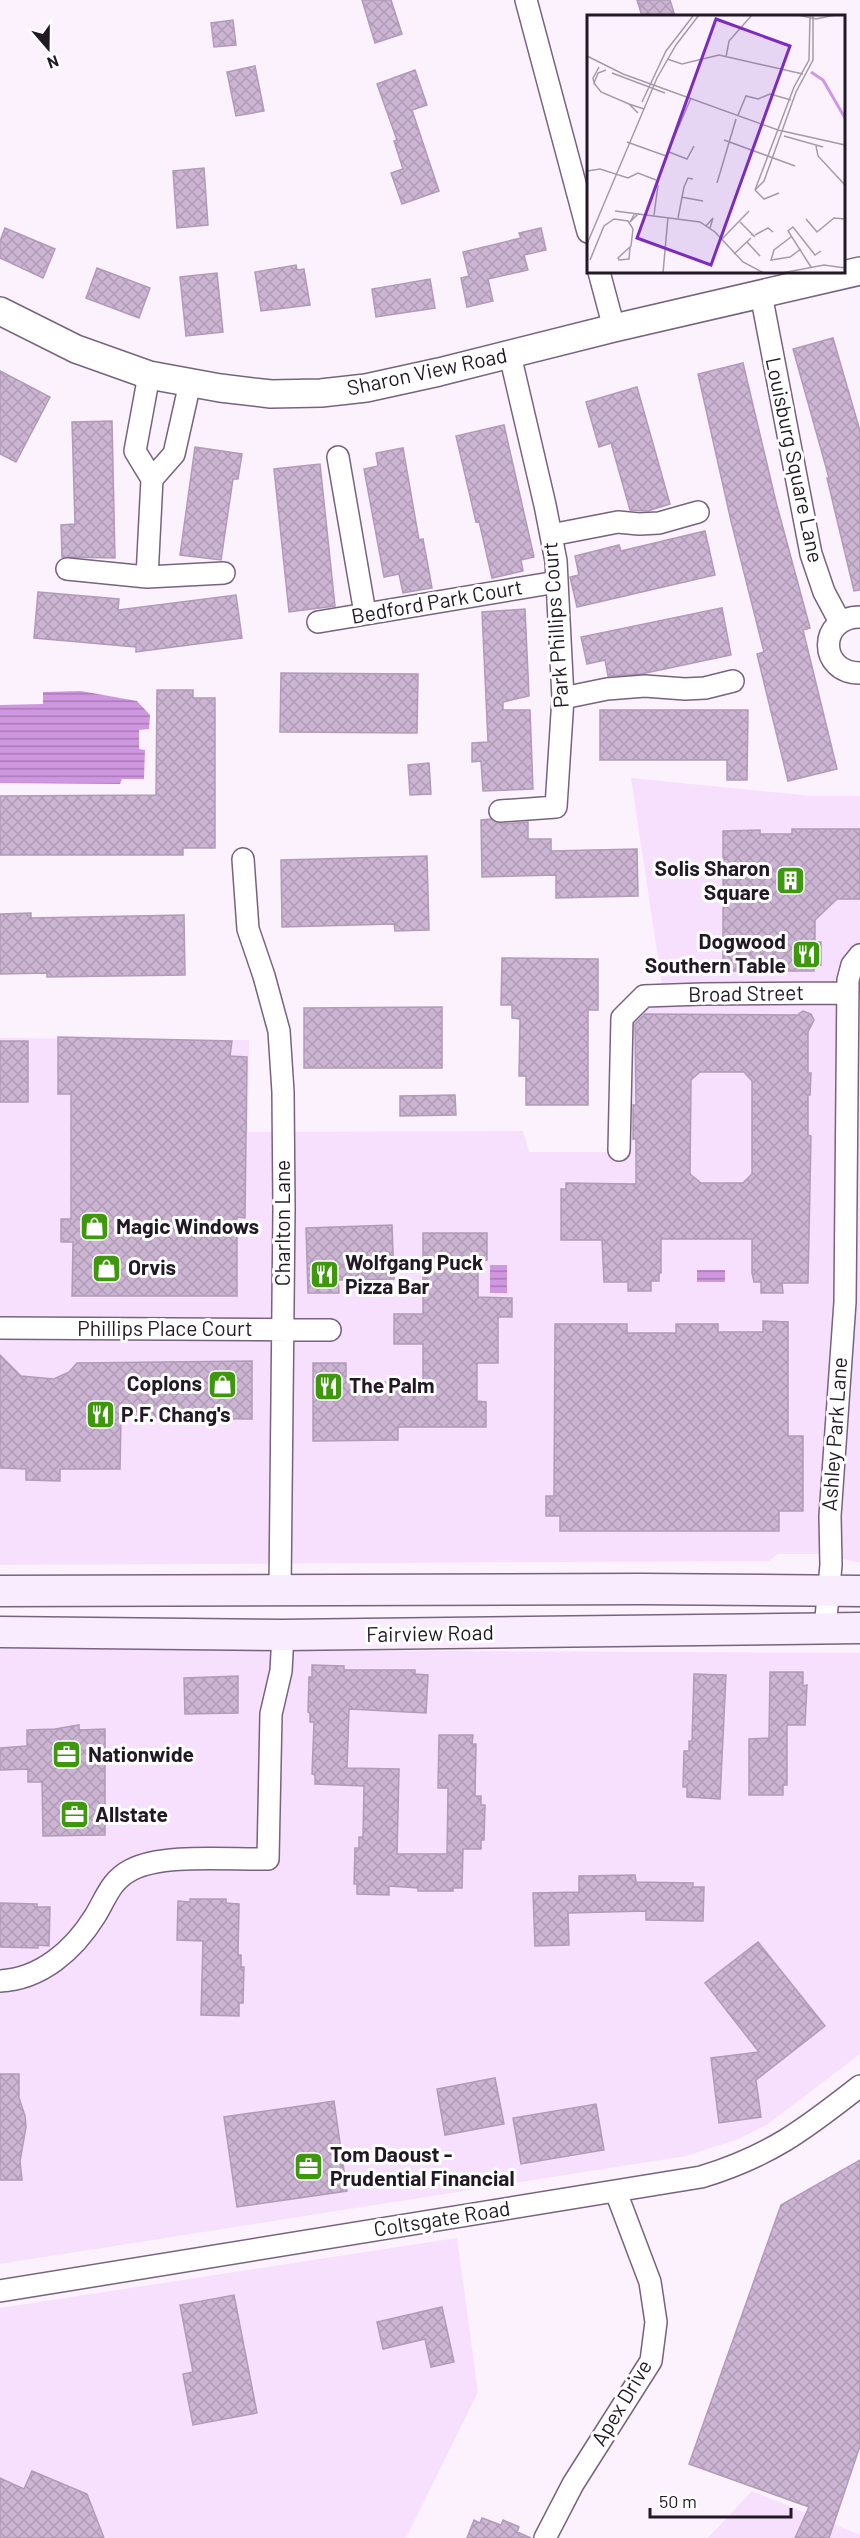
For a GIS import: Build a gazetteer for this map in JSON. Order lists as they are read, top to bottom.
{
  "streets": {
    "main road": ["Fairview Road"],
    "street": [
      "Sharon View Road",
      "Louisburg Square Lane",
      "Bedford Park Court",
      "Park Phillips Court",
      "Broad Street",
      "Charlton Lane",
      "Phillips Place Court",
      "Ashley Park Lane",
      "Coltsgate Road",
      "Apex Drive"
    ]
  },
  "crossings": [
    ["Sharon View Road", "Louisburg Square Lane"],
    ["Sharon View Road", "Park Phillips Court"],
    ["Bedford Park Court", "Park Phillips Court"],
    ["Broad Street", "Ashley Park Lane"],
    ["Charlton Lane", "Phillips Place Court"],
    ["Charlton Lane", "Fairview Road"],
    ["Ashley Park Lane", "Fairview Road"],
    ["Coltsgate Road", "Apex Drive"]
  ],
  "places": {
    "building": ["Solis Sharon Square"],
    "restaurant": [
      "Dogwood Southern Table",
      "Wolfgang Puck Pizza Bar",
      "The Palm",
      "P.F. Chang's"
    ],
    "shop": ["Magic Windows", "Orvis", "Coplons"],
    "office": ["Nationwide", "Allstate", "Tom Daoust - Prudential Financial"]
  },
  "scale_bar": "50 m",
  "north": "bottom"
}
